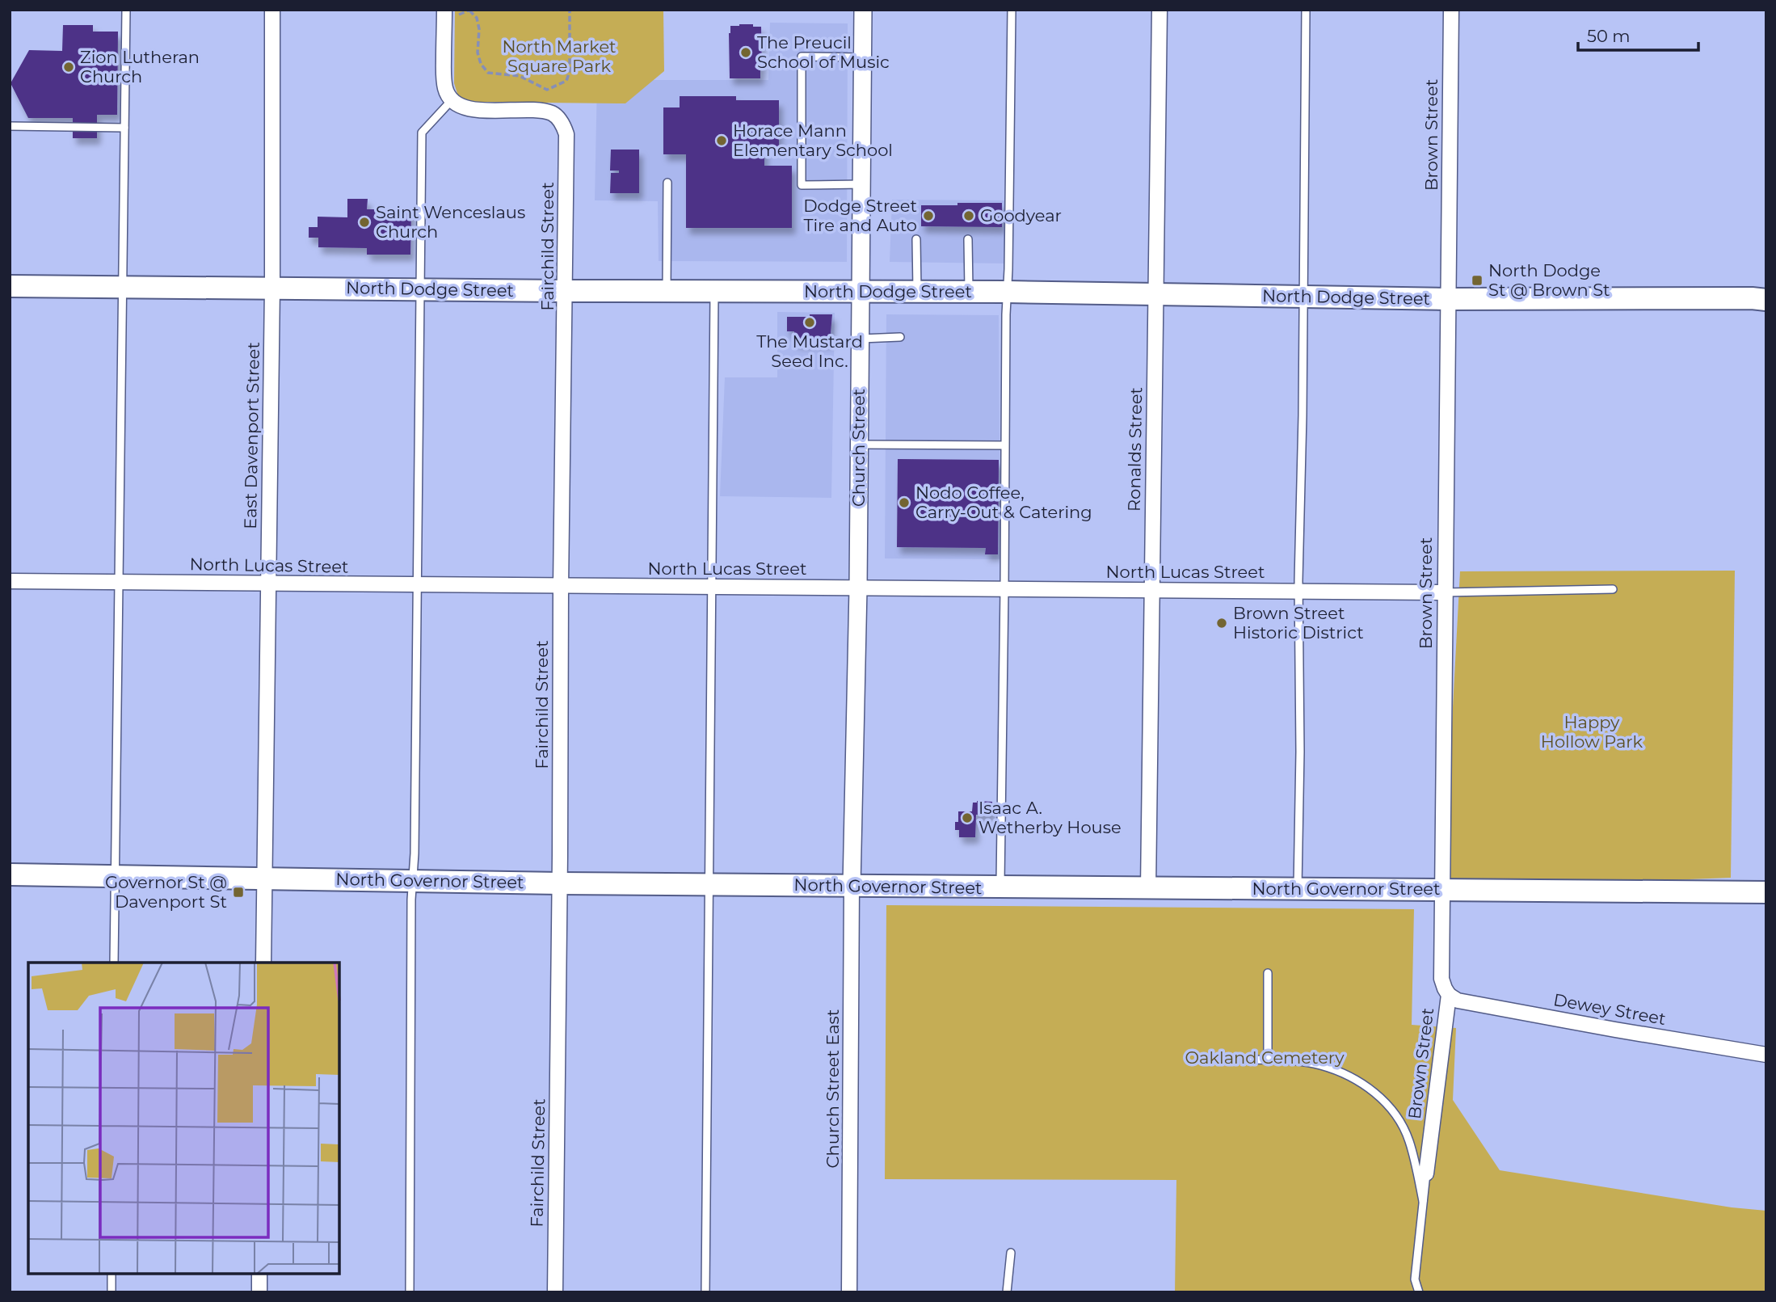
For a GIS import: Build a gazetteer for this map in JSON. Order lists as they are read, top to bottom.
{
  "streets": {
    "main road": ["North Dodge Street", "North Governor Street"],
    "street": [
      "Brown Street",
      "Fairchild Street",
      "East Davenport Street",
      "Church Street",
      "Ronalds Street",
      "North Lucas Street",
      "Dewey Street",
      "Church Street East"
    ]
  },
  "crossings": [
    ["Brown Street", "North Dodge Street"],
    ["Brown Street", "North Lucas Street"],
    ["Brown Street", "North Governor Street"],
    ["Brown Street", "Dewey Street"],
    ["Fairchild Street", "North Dodge Street"],
    ["Fairchild Street", "North Lucas Street"],
    ["Fairchild Street", "North Governor Street"],
    ["North Dodge Street", "East Davenport Street"],
    ["North Dodge Street", "Church Street"],
    ["North Dodge Street", "Ronalds Street"],
    ["East Davenport Street", "North Lucas Street"],
    ["East Davenport Street", "North Governor Street"],
    ["Church Street", "North Lucas Street"],
    ["Church Street", "North Governor Street"],
    ["Church Street", "Church Street East"],
    ["Ronalds Street", "North Lucas Street"],
    ["Ronalds Street", "North Governor Street"],
    ["North Governor Street", "Church Street East"]
  ],
  "parks": ["North Market Square Park", "Happy Hollow Park", "Oakland Cemetery"],
  "places": {
    "other": [
      "The Preucil School of Music",
      "Zion Lutheran Church",
      "Horace Mann Elementary School",
      "Dodge Street Tire and Auto",
      "Goodyear",
      "Saint Wenceslaus Church",
      "The Mustard Seed Inc.",
      "Nodo Coffee, Carry-Out & Catering",
      "Brown Street Historic District",
      "Isaac A. Wetherby House"
    ],
    "transit": ["North Dodge St @ Brown St", "Governor St @ Davenport St"]
  },
  "scale_bar": "50 m"
}
